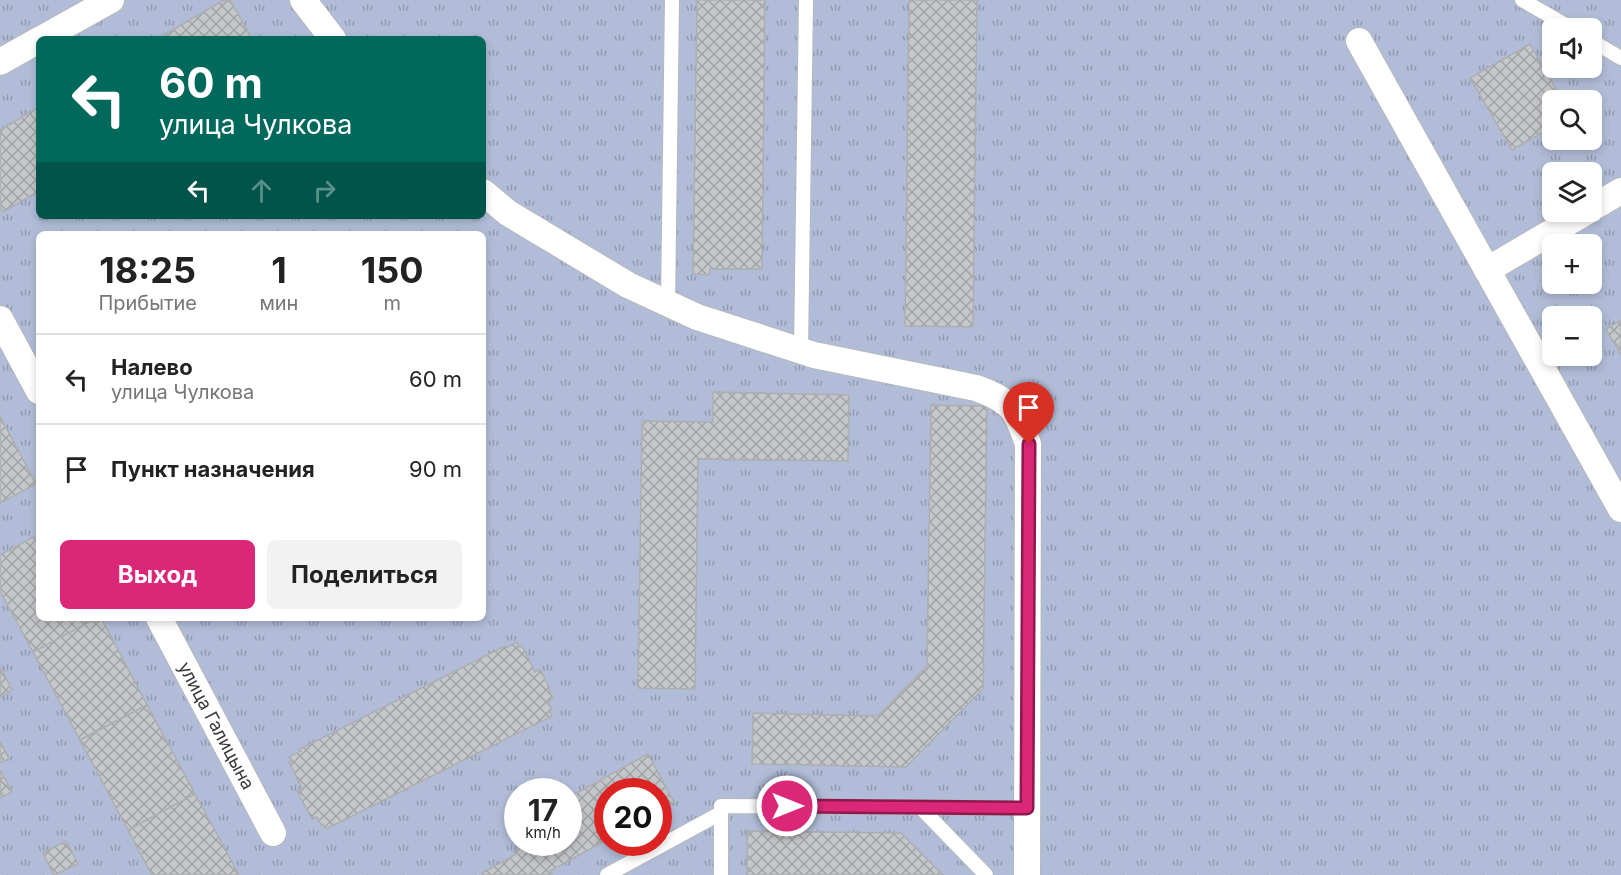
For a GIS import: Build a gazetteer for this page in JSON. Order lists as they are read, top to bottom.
{
  "streets": {
    "street": ["улица Галицына"]
  },
  "page": {
    "map_buttons": ["+", "−"],
    "turn": ["60 m", "улица Чулкова"],
    "eta": [
      "18:25",
      "Прибытие",
      "1",
      "мин",
      "150",
      "m"
    ],
    "list": [
      {
        "name": "Налево",
        "note": "улица Чулкова",
        "value": "60 m"
      },
      {
        "name": "Пункт назначения",
        "value": "90 m"
      }
    ],
    "buttons": ["Выход", "Поделиться"],
    "speed": "17 km/h",
    "limit": "20"
  }
}
